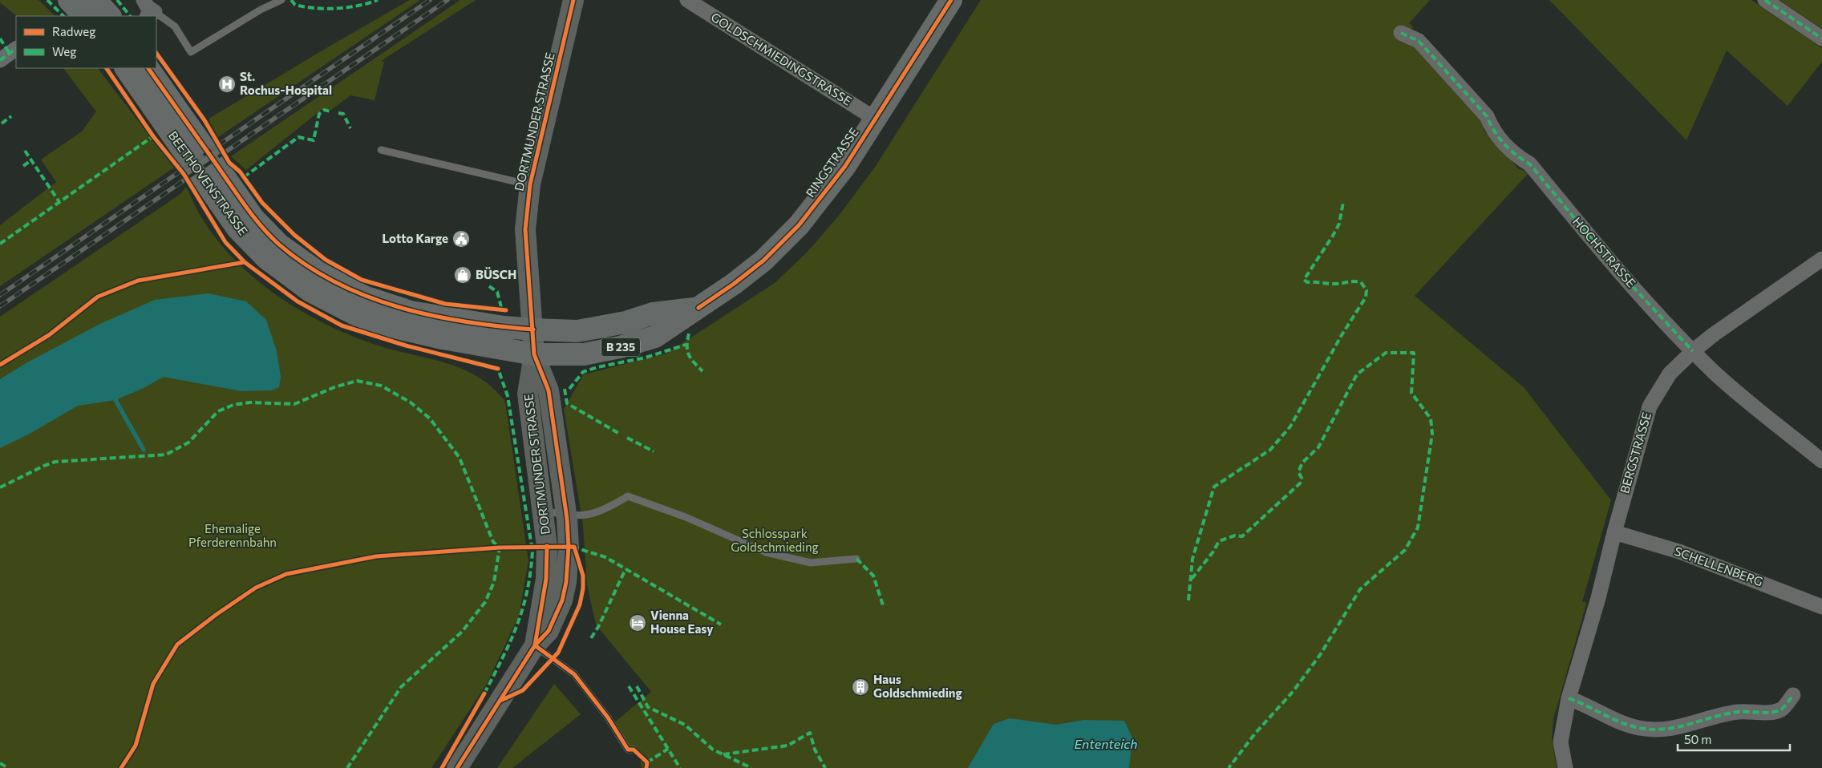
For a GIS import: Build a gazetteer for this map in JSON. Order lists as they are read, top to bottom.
{
  "streets": {
    "main road": [
      "DORTMUNDER STRASSE",
      "RINGSTRASSE",
      "BEETHOVENSTRASSE",
      "B 235"
    ],
    "street": [
      "GOLDSCHMIEDINGSTRASSE",
      "HOCHSTRASSE",
      "BERGSTRASSE",
      "SCHELLENBERG"
    ]
  },
  "crossings": [
    ["GOLDSCHMIEDINGSTRASSE", "RINGSTRASSE"],
    ["DORTMUNDER STRASSE", "RINGSTRASSE"],
    ["DORTMUNDER STRASSE", "BEETHOVENSTRASSE"],
    ["RINGSTRASSE", "BEETHOVENSTRASSE"],
    ["HOCHSTRASSE", "BERGSTRASSE"],
    ["BERGSTRASSE", "SCHELLENBERG"]
  ],
  "water": ["Ententeich"],
  "parks": ["Ehemalige Pferderennbahn", "Schlosspark Goldschmieding"],
  "places": {
    "hospital": ["St. Rochus-Hospital"],
    "public building": ["Lotto Karge"],
    "shop": ["BÜSCH"],
    "hotel": ["Vienna House Easy"],
    "building": ["Haus Goldschmieding"]
  },
  "legend": ["Radweg", "Weg"],
  "scale_bar": "50 m"
}
